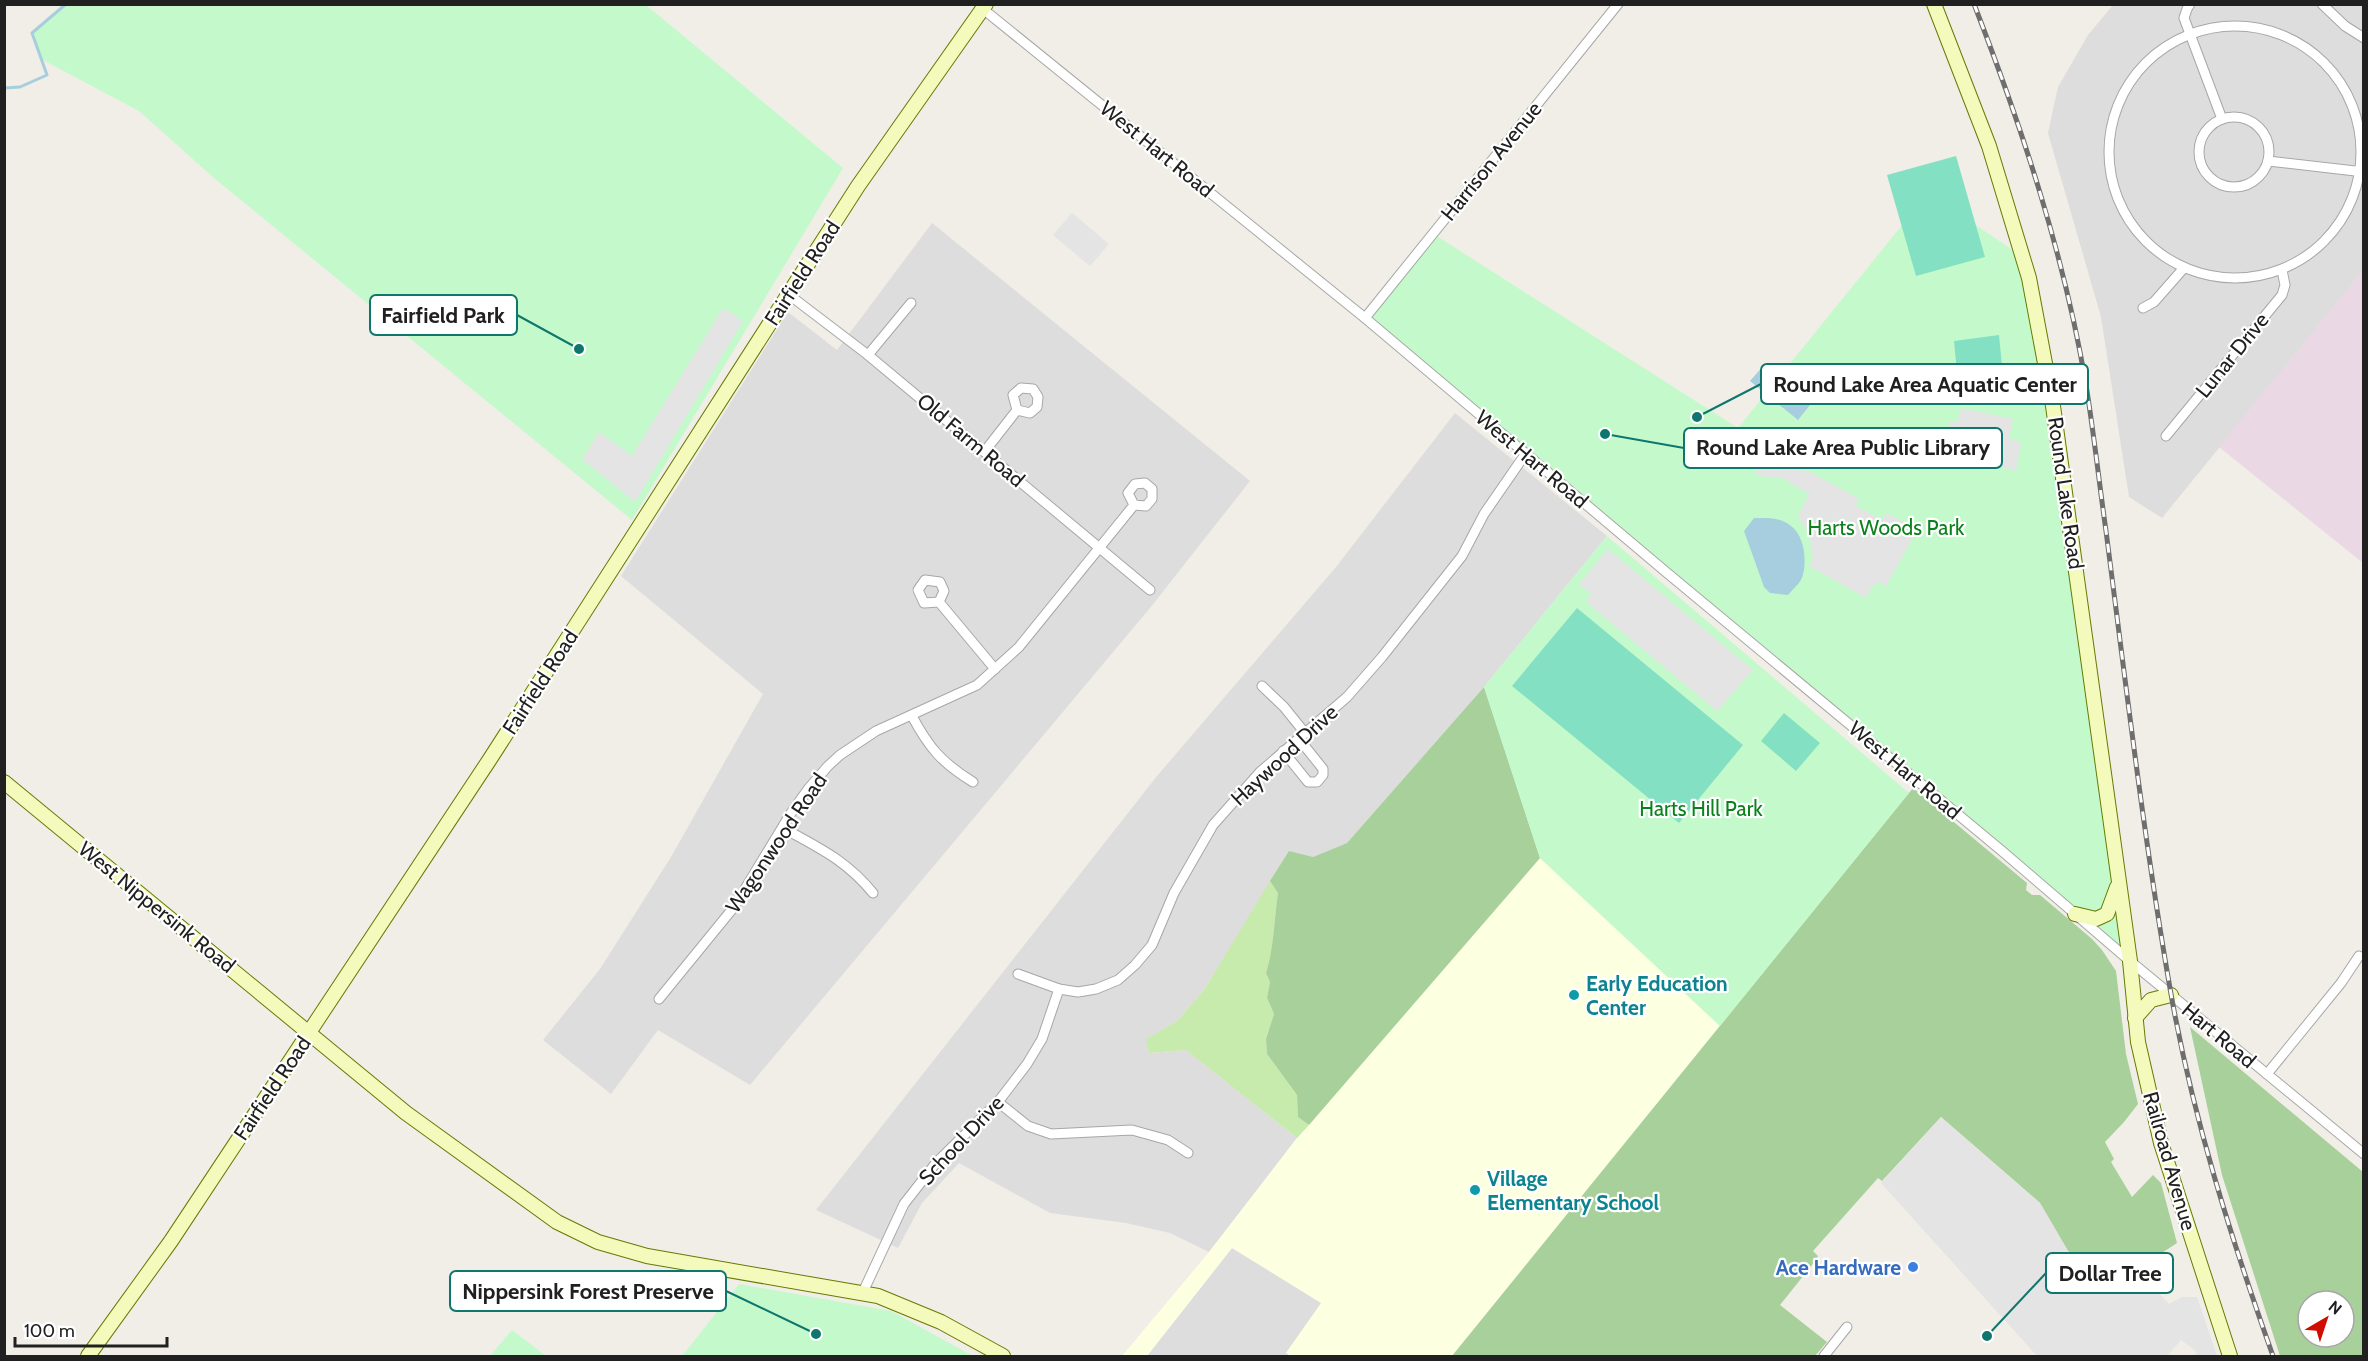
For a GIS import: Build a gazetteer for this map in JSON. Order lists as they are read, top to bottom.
{
  "streets": {
    "street": [
      "West Hart Road",
      "Harrison Avenue",
      "Fairfield Road",
      "Lunar Drive",
      "Old Farm Road",
      "Round Lake Road",
      "Haywood Drive",
      "Wagonwood Road",
      "West Nippersink Road",
      "Hart Road",
      "School Drive",
      "Railroad Avenue"
    ]
  },
  "crossings": [
    ["West Hart Road", "Harrison Avenue"],
    ["West Hart Road", "Fairfield Road"],
    ["West Hart Road", "Haywood Drive"],
    ["West Hart Road", "Hart Road"],
    ["Fairfield Road", "Old Farm Road"],
    ["Fairfield Road", "West Nippersink Road"],
    ["Old Farm Road", "Wagonwood Road"],
    ["Round Lake Road", "Hart Road"],
    ["Round Lake Road", "Railroad Avenue"],
    ["Haywood Drive", "School Drive"],
    ["West Nippersink Road", "School Drive"],
    ["Hart Road", "Railroad Avenue"]
  ],
  "parks": ["Harts Woods Park", "Harts Hill Park"],
  "places": [
    "Fairfield Park",
    "Round Lake Area Aquatic Center",
    "Round Lake Area Public Library",
    "Early Education Center",
    "Village Elementary School",
    "Ace Hardware",
    "Nippersink Forest Preserve",
    "Dollar Tree"
  ],
  "scale_bar": "100 m",
  "north": "top right"
}
